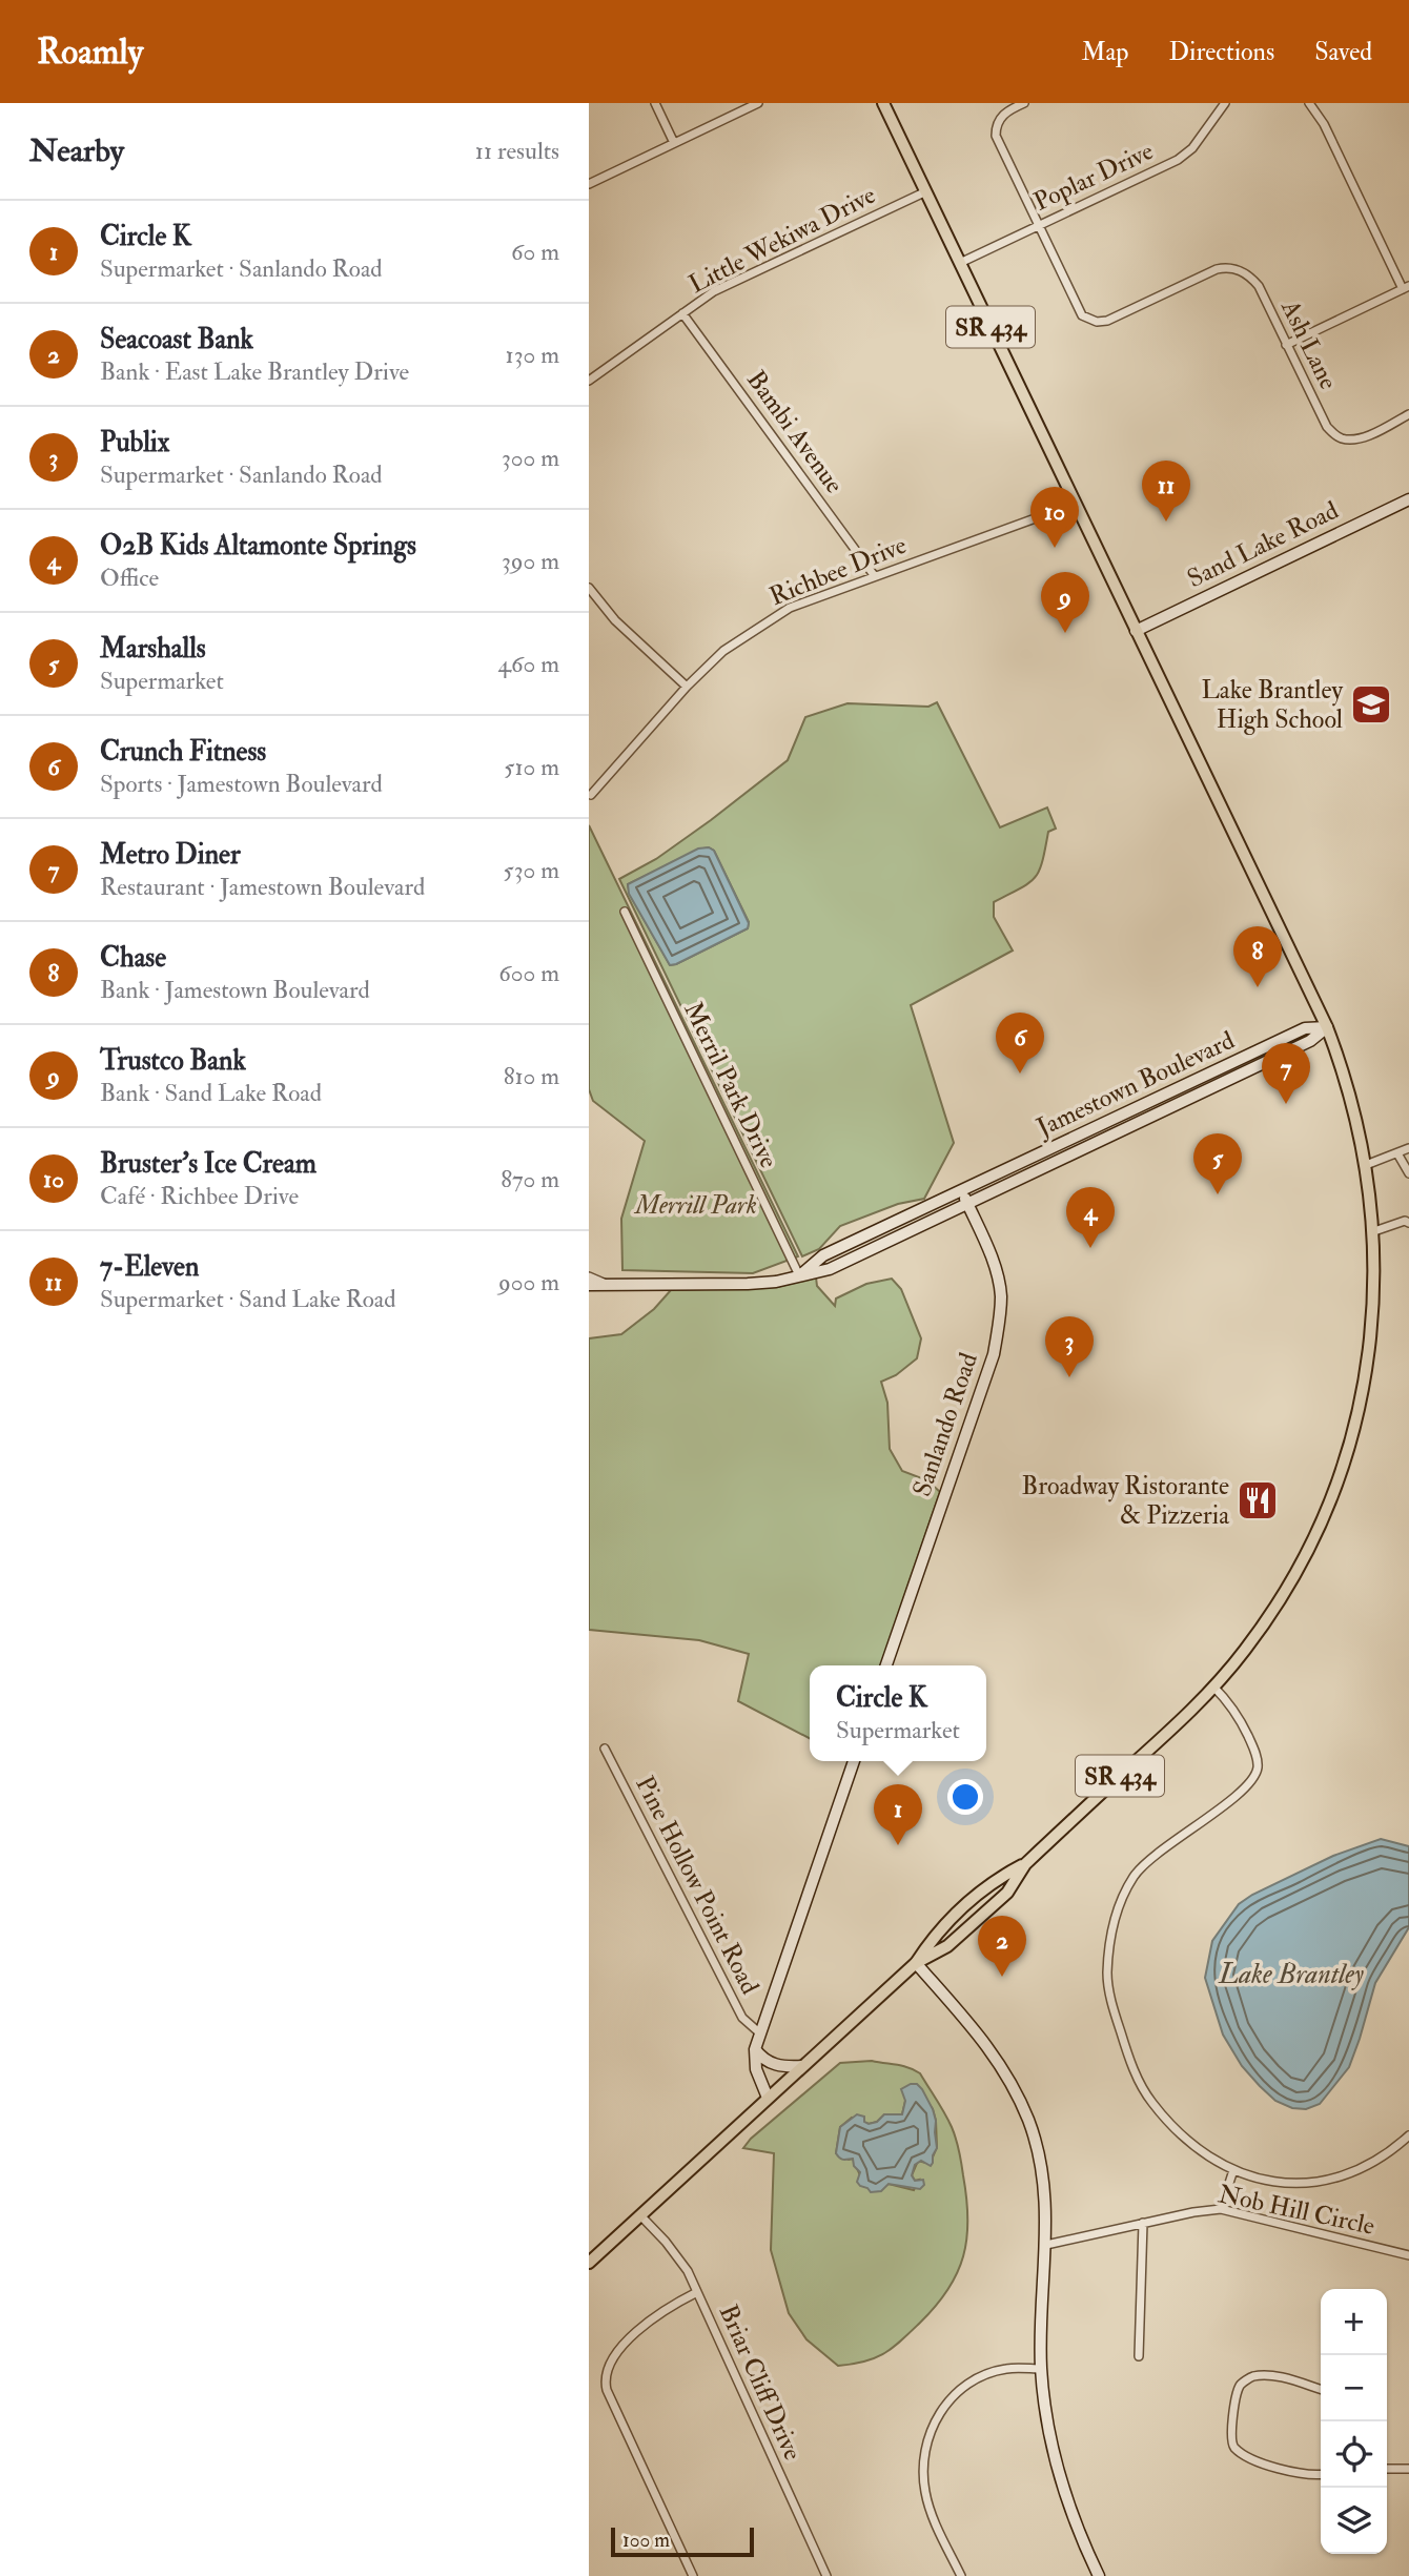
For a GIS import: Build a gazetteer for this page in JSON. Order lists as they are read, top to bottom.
{
  "streets": {
    "main road": ["SR 434"],
    "street": [
      "Poplar Drive",
      "Little Wekiwa Drive",
      "Ash Lane",
      "Bambi Avenue",
      "Sand Lake Road",
      "Richbee Drive",
      "Jamestown Boulevard",
      "Merril Park Drive",
      "Sanlando Road",
      "Pine Hollow Point Road",
      "Nob Hill Circle",
      "Briar Cliff Drive"
    ]
  },
  "crossings": [
    ["Poplar Drive", "SR 434"],
    ["Poplar Drive", "Ash Lane"],
    ["Little Wekiwa Drive", "SR 434"],
    ["Little Wekiwa Drive", "Bambi Avenue"],
    ["SR 434", "Sand Lake Road"],
    ["SR 434", "Richbee Drive"],
    ["SR 434", "Jamestown Boulevard"],
    ["SR 434", "Nob Hill Circle"],
    ["SR 434", "Briar Cliff Drive"],
    ["Bambi Avenue", "Richbee Drive"],
    ["Jamestown Boulevard", "Merril Park Drive"],
    ["Jamestown Boulevard", "Sanlando Road"]
  ],
  "water": ["Lake Brantley"],
  "parks": ["Merrill Park"],
  "places": {
    "school or university": ["Lake Brantley High School"],
    "restaurant": ["Broadway Ristorante & Pizzeria"]
  },
  "scale_bar": "100 m",
  "page": {
    "header": "Roamly",
    "nav": ["Map", "Directions", "Saved"],
    "heading": ["Nearby", "11 results"],
    "list": [
      {
        "mark": "1",
        "name": "Circle K",
        "note": "Supermarket · Sanlando Road",
        "value": "60 m"
      },
      {
        "mark": "2",
        "name": "Seacoast Bank",
        "note": "Bank · East Lake Brantley Drive",
        "value": "130 m"
      },
      {
        "mark": "3",
        "name": "Publix",
        "note": "Supermarket · Sanlando Road",
        "value": "300 m"
      },
      {
        "mark": "4",
        "name": "O2B Kids Altamonte Springs",
        "note": "Office",
        "value": "390 m"
      },
      {
        "mark": "5",
        "name": "Marshalls",
        "note": "Supermarket",
        "value": "460 m"
      },
      {
        "mark": "6",
        "name": "Crunch Fitness",
        "note": "Sports · Jamestown Boulevard",
        "value": "510 m"
      },
      {
        "mark": "7",
        "name": "Metro Diner",
        "note": "Restaurant · Jamestown Boulevard",
        "value": "530 m"
      },
      {
        "mark": "8",
        "name": "Chase",
        "note": "Bank · Jamestown Boulevard",
        "value": "600 m"
      },
      {
        "mark": "9",
        "name": "Trustco Bank",
        "note": "Bank · Sand Lake Road",
        "value": "810 m"
      },
      {
        "mark": "10",
        "name": "Bruster's Ice Cream",
        "note": "Café · Richbee Drive",
        "value": "870 m"
      },
      {
        "mark": "11",
        "name": "7-Eleven",
        "note": "Supermarket · Sand Lake Road",
        "value": "900 m"
      }
    ],
    "pins": [
      "11",
      "10",
      "9",
      "8",
      "6",
      "7",
      "5",
      "4",
      "3",
      "1",
      "2"
    ],
    "popup": ["Circle K", "Supermarket"],
    "map_buttons": ["+", "−"],
    "scale": "100 m"
  }
}
